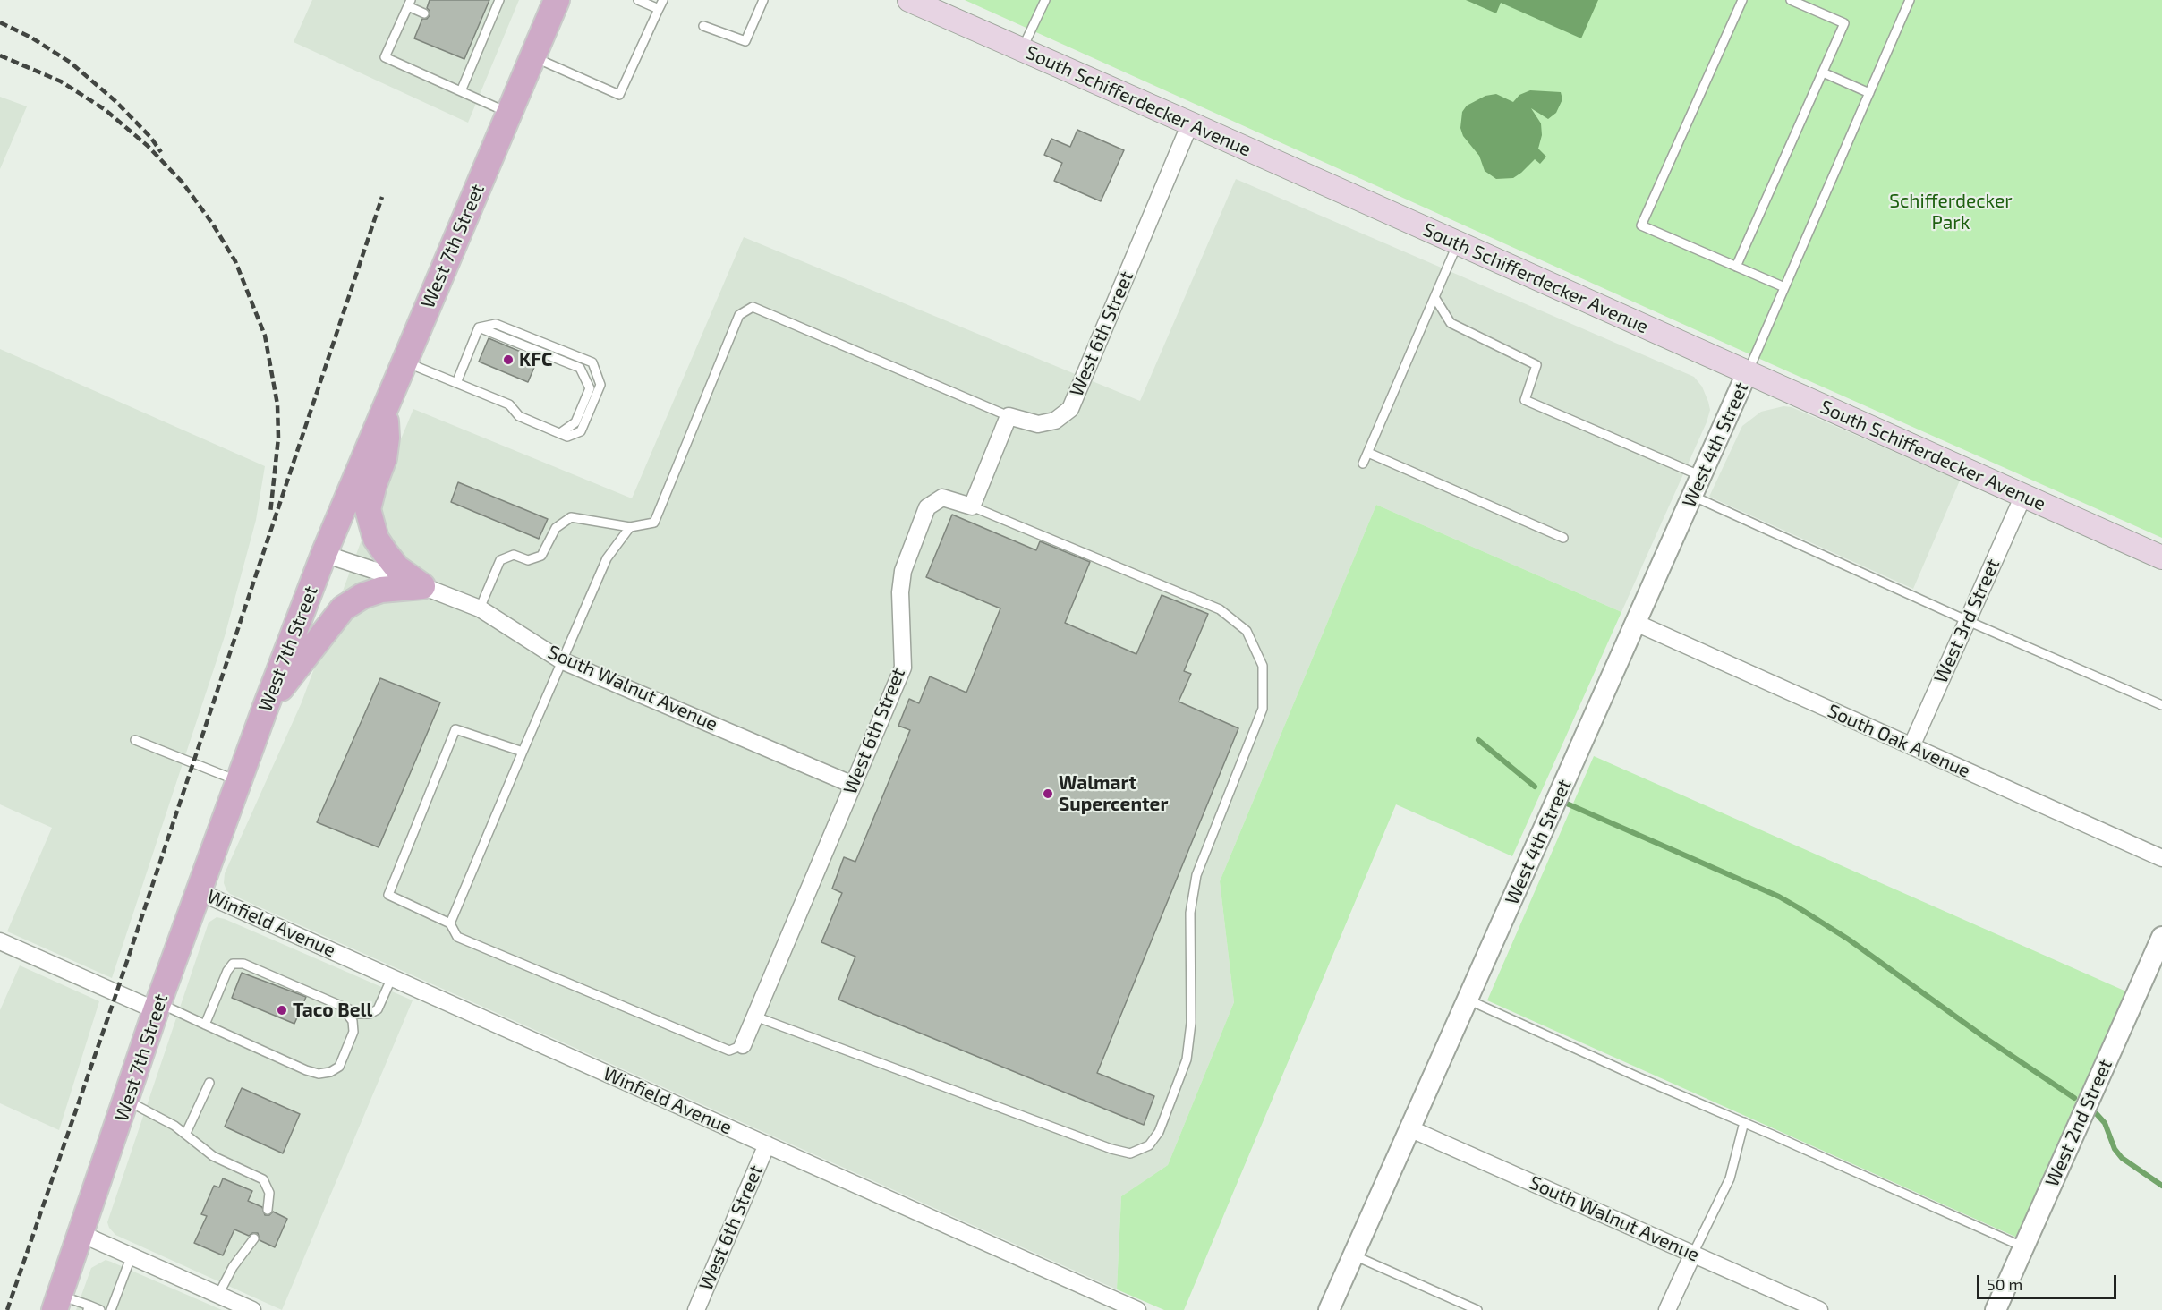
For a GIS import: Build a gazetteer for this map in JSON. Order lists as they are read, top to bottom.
{
  "streets": {
    "main road": ["South Schifferdecker Avenue", "West 7th Street"],
    "street": [
      "West 6th Street",
      "West 4th Street",
      "West 3rd Street",
      "South Walnut Avenue",
      "South Oak Avenue",
      "Winfield Avenue",
      "West 2nd Street"
    ]
  },
  "crossings": [
    ["South Schifferdecker Avenue", "West 6th Street"],
    ["South Schifferdecker Avenue", "West 4th Street"],
    ["South Schifferdecker Avenue", "West 3rd Street"],
    ["West 7th Street", "South Walnut Avenue"],
    ["West 7th Street", "Winfield Avenue"],
    ["West 6th Street", "South Walnut Avenue"],
    ["West 6th Street", "Winfield Avenue"],
    ["West 4th Street", "South Walnut Avenue"],
    ["West 4th Street", "South Oak Avenue"],
    ["West 3rd Street", "South Oak Avenue"]
  ],
  "parks": ["Schifferdecker Park"],
  "places": ["KFC", "Walmart Supercenter", "Taco Bell"],
  "scale_bar": "50 m"
}
